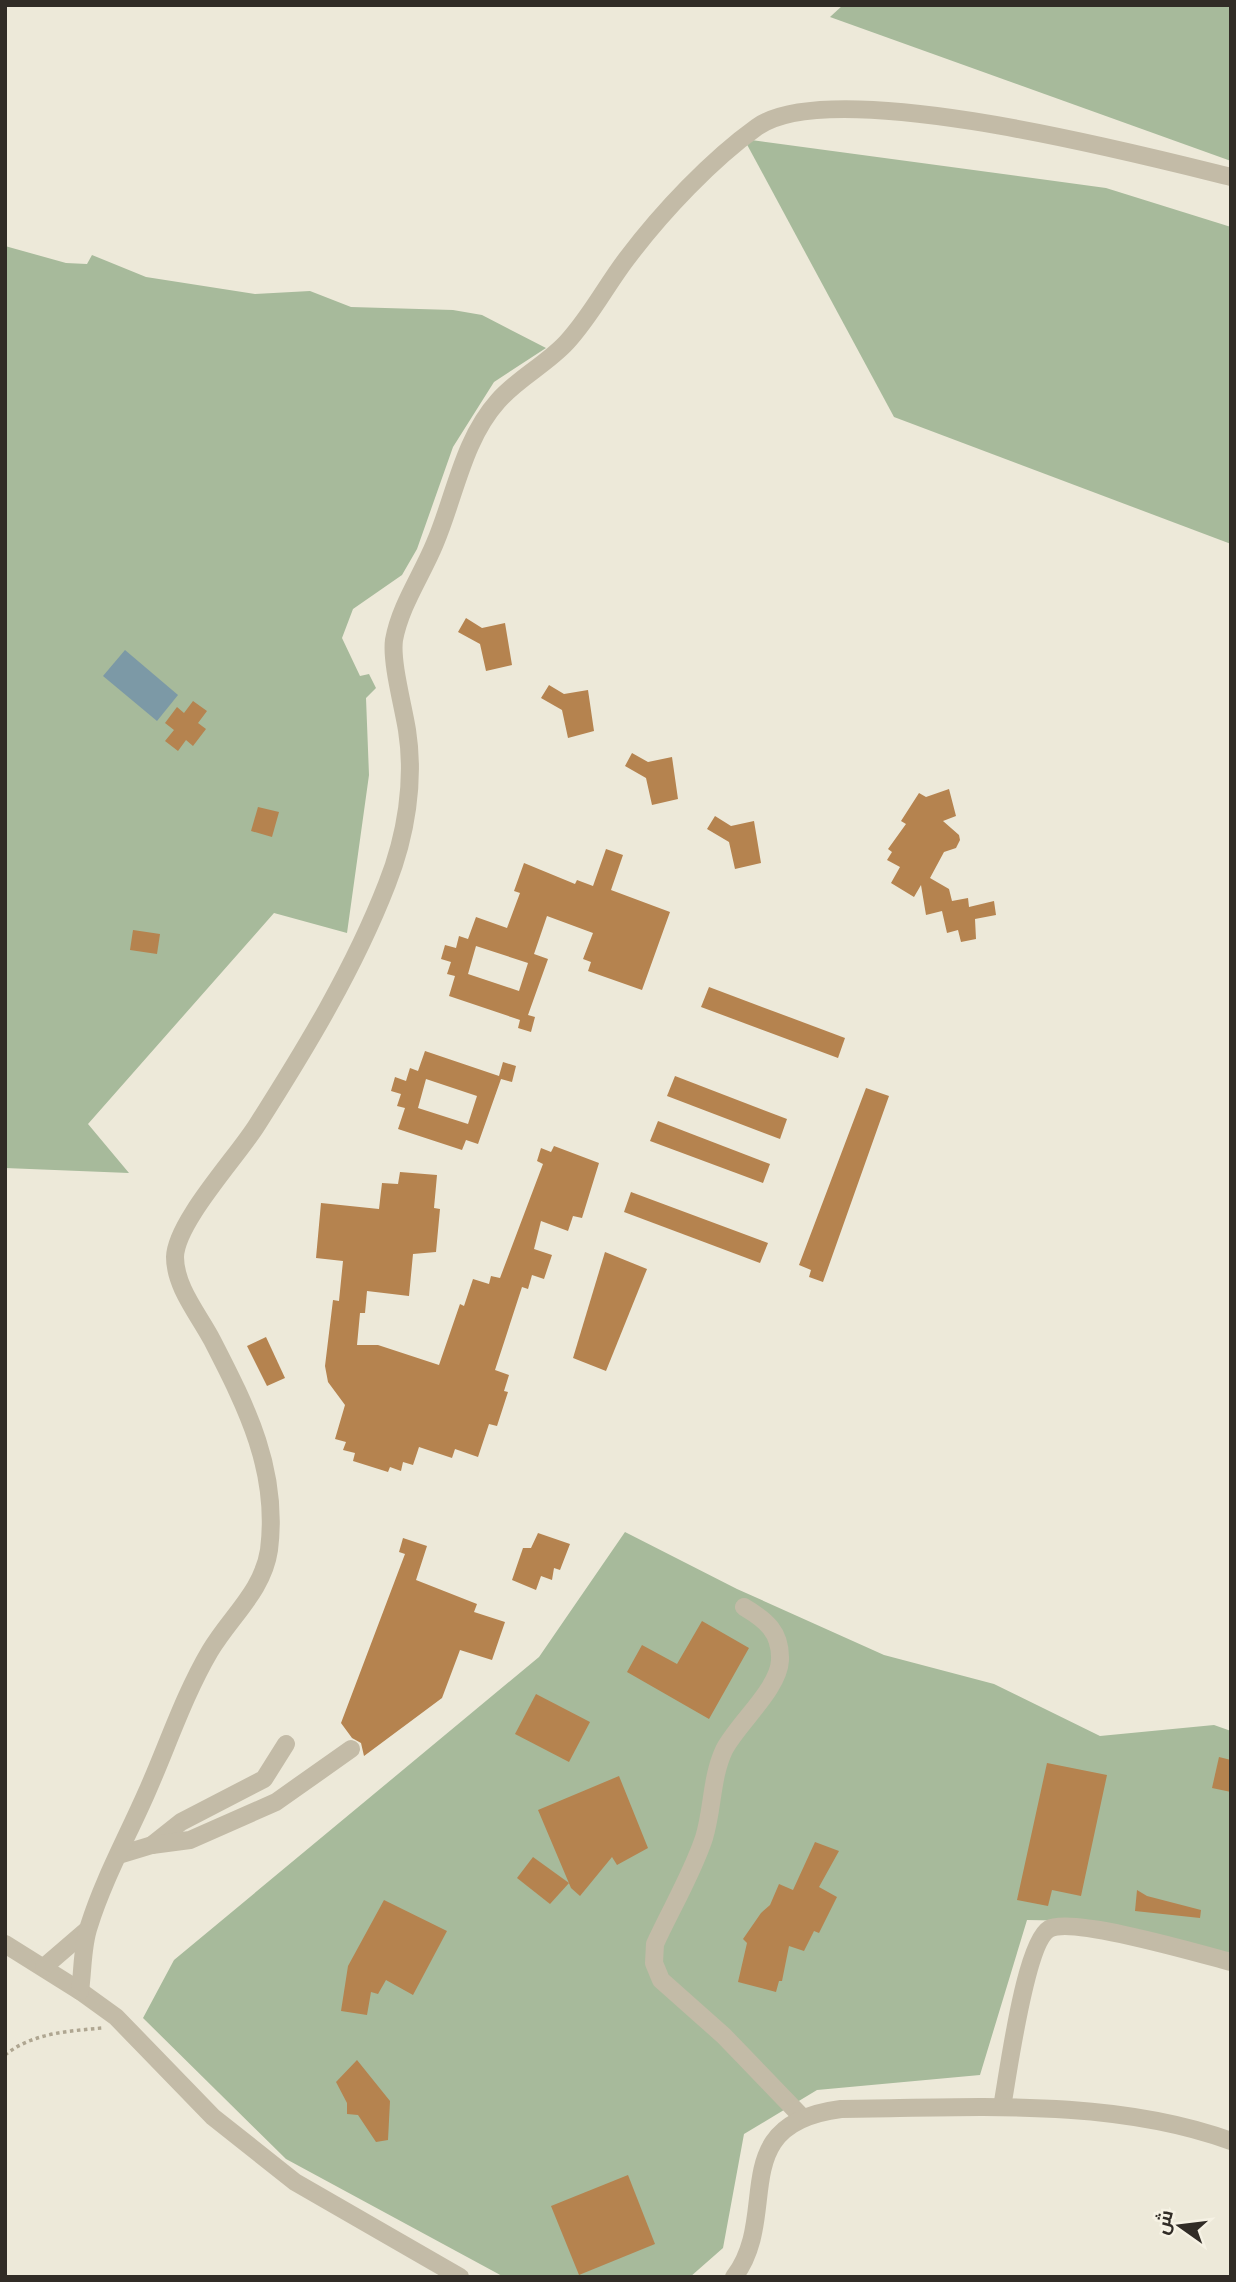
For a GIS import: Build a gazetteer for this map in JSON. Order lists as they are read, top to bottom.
{
  "north": "left"
}
